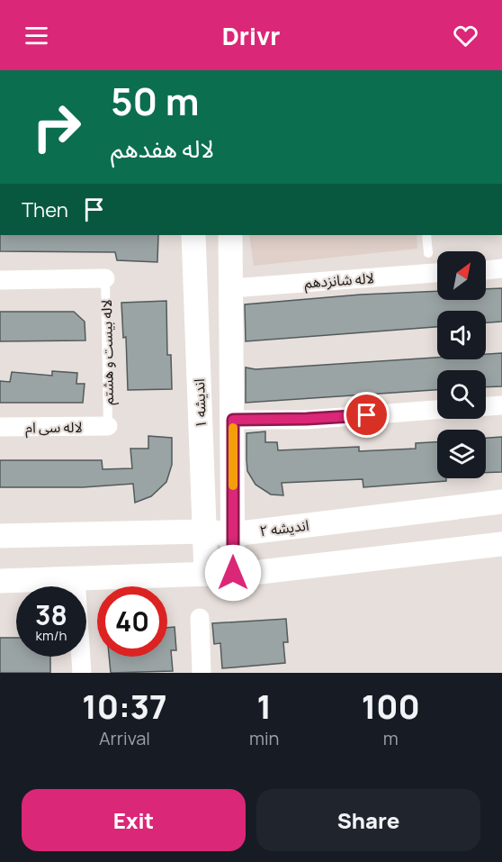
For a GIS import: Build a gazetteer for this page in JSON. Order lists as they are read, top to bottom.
{
  "streets": {
    "street": [
      "لاله شانزدهم",
      "اندیشه ۱",
      "لاله سی ام",
      "اندیشه ۲"
    ],
    "lane": ["لاله بیست و هشتم"]
  },
  "crossings": [
    ["لاله بیست و هشتم", "لاله سی ام"],
    ["اندیشه ۱", "اندیشه ۲"]
  ],
  "north": "top right",
  "page": {
    "header": "Drivr",
    "turn": ["50 m", "لاله هفدهم"],
    "then": "Then",
    "speed": "38 km/h",
    "limit": "40",
    "eta": [
      "10:37",
      "Arrival",
      "1",
      "min",
      "100",
      "m"
    ],
    "buttons": ["Exit", "Share"]
  }
}
